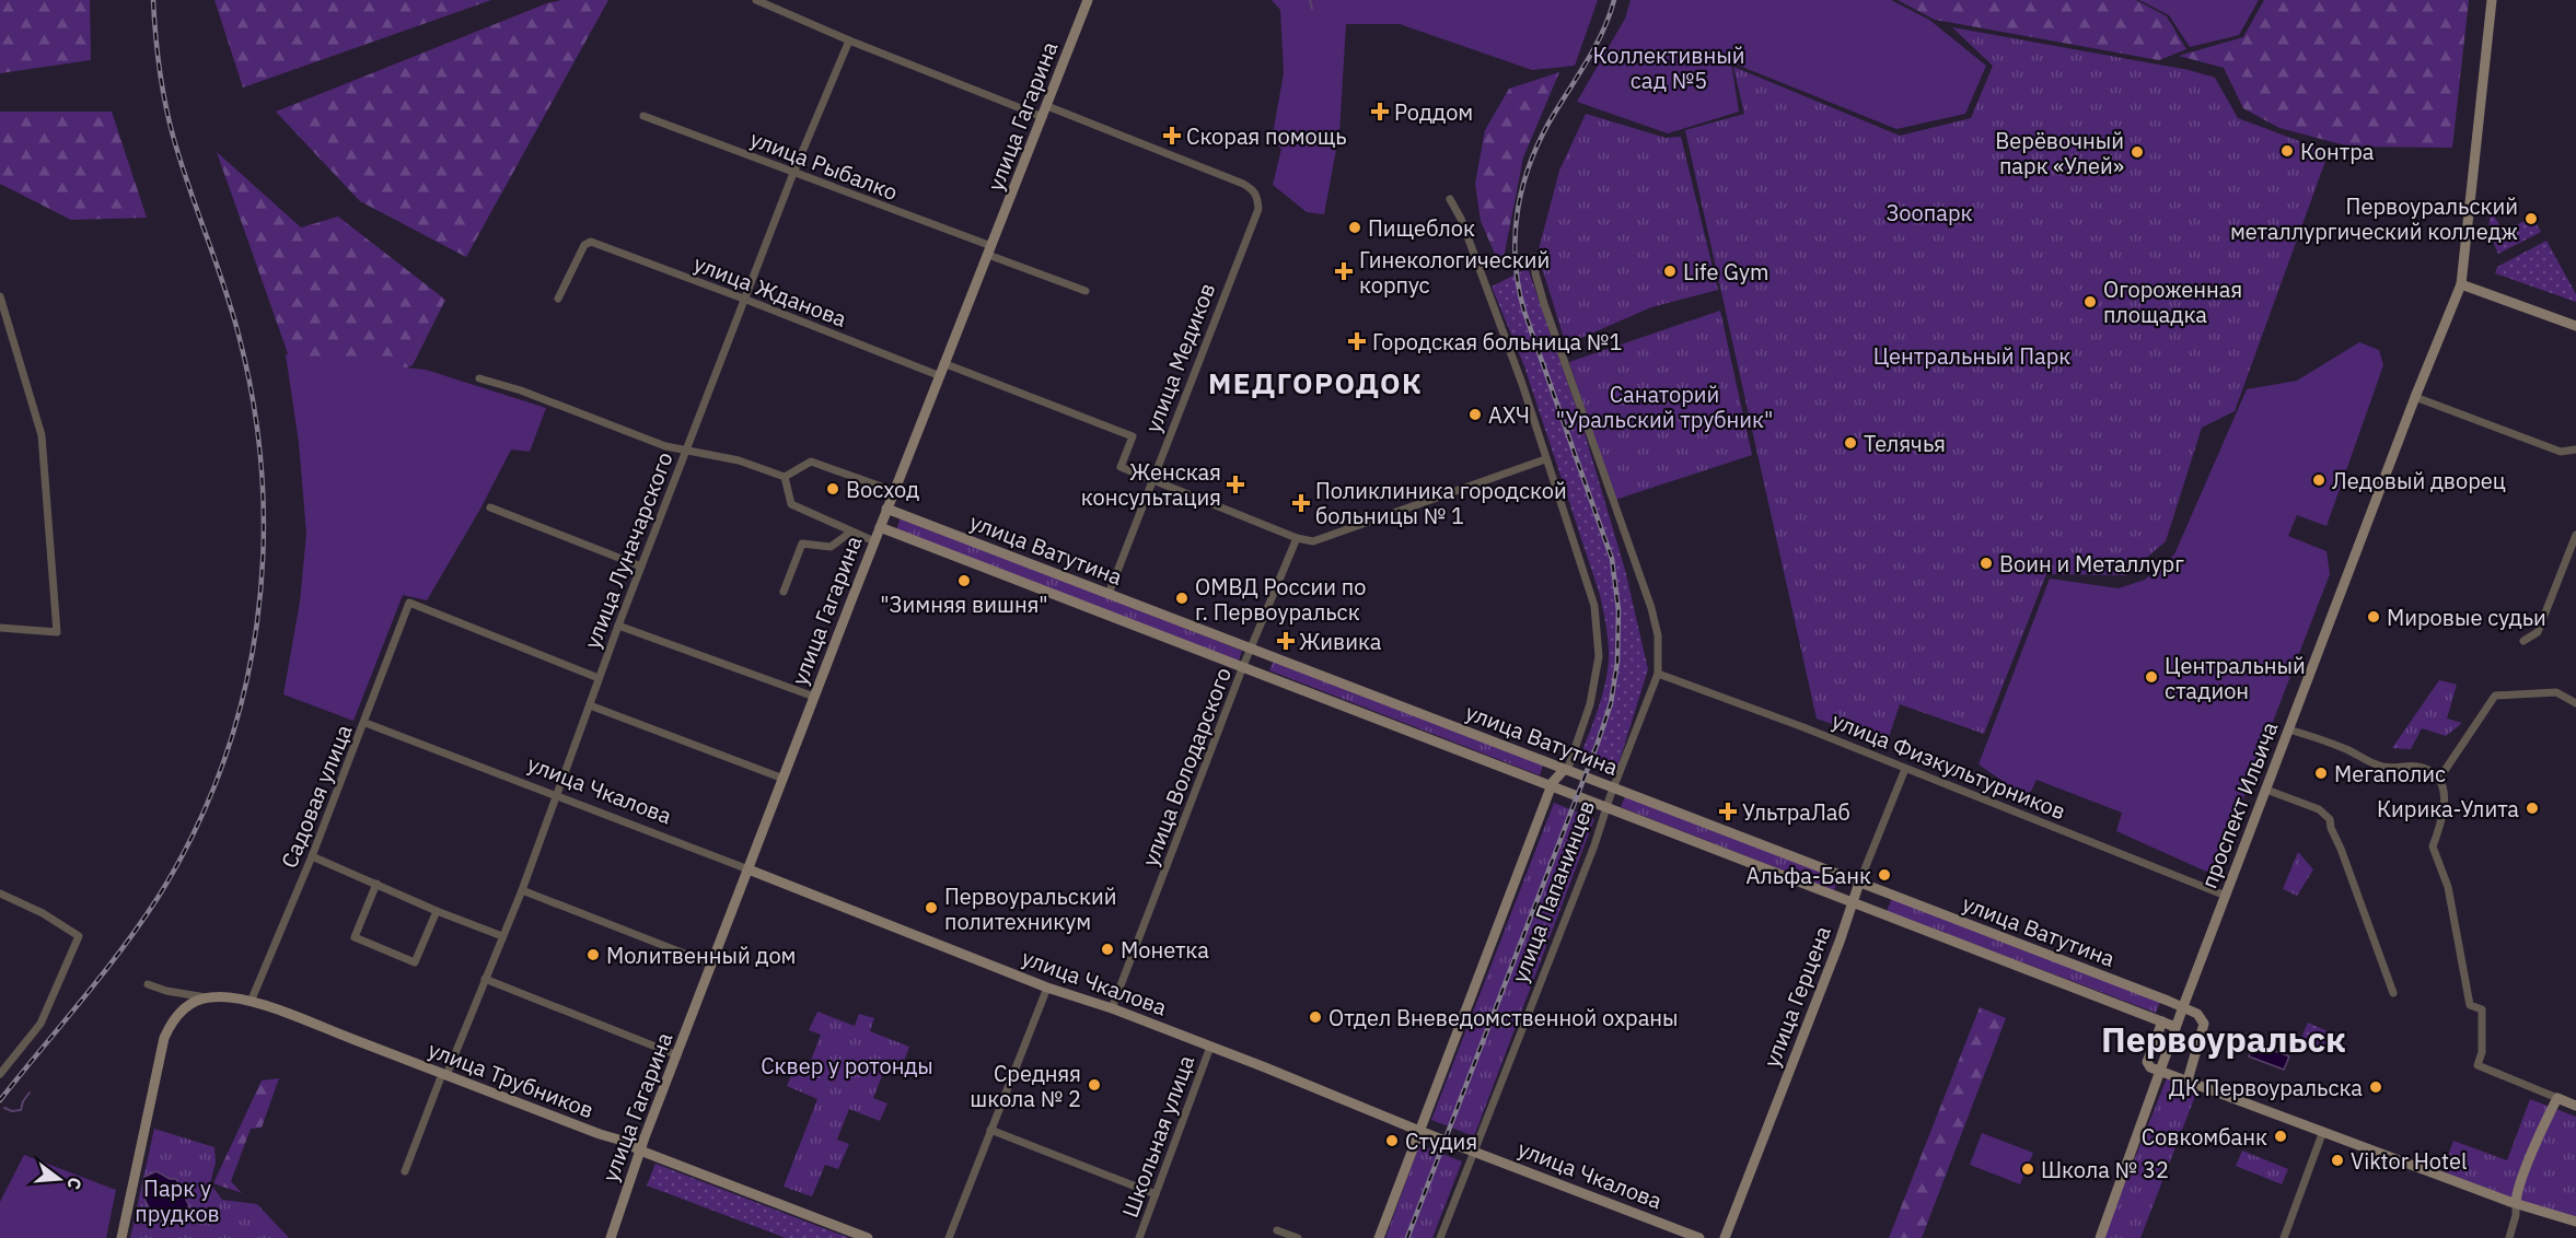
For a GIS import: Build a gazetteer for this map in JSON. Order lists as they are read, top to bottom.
{
  "streets": {
    "street": [
      "улица Гагарина",
      "улица Рыбалко",
      "улица Жданова",
      "улица Медиков",
      "улица Ватутина",
      "улица Луначарского",
      "улица Физкультурников",
      "улица Володарского",
      "улица Чкалова",
      "Садовая улица",
      "проспект Ильича",
      "улица Папанинцев",
      "улица Герцена",
      "улица Трубников",
      "Школьная улица"
    ]
  },
  "crossings": [
    ["улица Гагарина", "улица Рыбалко"],
    ["улица Гагарина", "улица Жданова"],
    ["улица Гагарина", "улица Медиков"],
    ["улица Гагарина", "улица Ватутина"],
    ["улица Гагарина", "улица Чкалова"],
    ["улица Гагарина", "улица Трубников"],
    ["улица Рыбалко", "улица Луначарского"],
    ["улица Жданова", "улица Луначарского"],
    ["улица Медиков", "улица Ватутина"],
    ["улица Ватутина", "улица Володарского"],
    ["улица Ватутина", "проспект Ильича"],
    ["улица Ватутина", "улица Папанинцев"],
    ["улица Ватутина", "улица Герцена"],
    ["улица Луначарского", "улица Чкалова"],
    ["улица Луначарского", "Садовая улица"],
    ["улица Луначарского", "улица Трубников"],
    ["улица Физкультурников", "проспект Ильича"],
    ["улица Физкультурников", "улица Папанинцев"],
    ["улица Физкультурников", "улица Герцена"],
    ["улица Володарского", "улица Чкалова"],
    ["улица Чкалова", "Садовая улица"],
    ["улица Чкалова", "улица Папанинцев"],
    ["улица Чкалова", "Школьная улица"],
    ["Садовая улица", "улица Трубников"]
  ],
  "districts": ["МЕДГОРОДОК", "Первоуральск"],
  "parks": [
    "Коллективный сад №5",
    "Зоопарк",
    "Центральный Парк",
    "Санаторий \"Уральский трубник\"",
    "Сквер у ротонды",
    "Парк у прудков"
  ],
  "places": {
    "health": [
      "Роддом",
      "Скорая помощь",
      "Гинекологический корпус",
      "Городская больница №1",
      "Женская консультация",
      "Поликлиника городской больницы № 1",
      "Живика",
      "УльтраЛаб"
    ],
    "other": [
      "Контра",
      "Верёвочный парк «Улей»",
      "Первоуральский металлургический колледж",
      "Пищеблок",
      "Life Gym",
      "Огороженная площадка",
      "АХЧ",
      "Телячья",
      "Ледовый дворец",
      "Восход",
      "Воин и Металлург",
      "\"Зимняя вишня\"",
      "ОМВД России по г. Первоуральск",
      "Мировые судьи",
      "Центральный стадион",
      "Мегаполис",
      "Кирика-Улита",
      "Альфа-Банк",
      "Первоуральский политехникум",
      "Монетка",
      "Молитвенный дом",
      "Отдел Вневедомственной охраны",
      "Средняя школа № 2",
      "ДК Первоуральска",
      "Совкомбанк",
      "Студия",
      "Viktor Hotel",
      "Школа № 32"
    ]
  },
  "north": "right"
}
